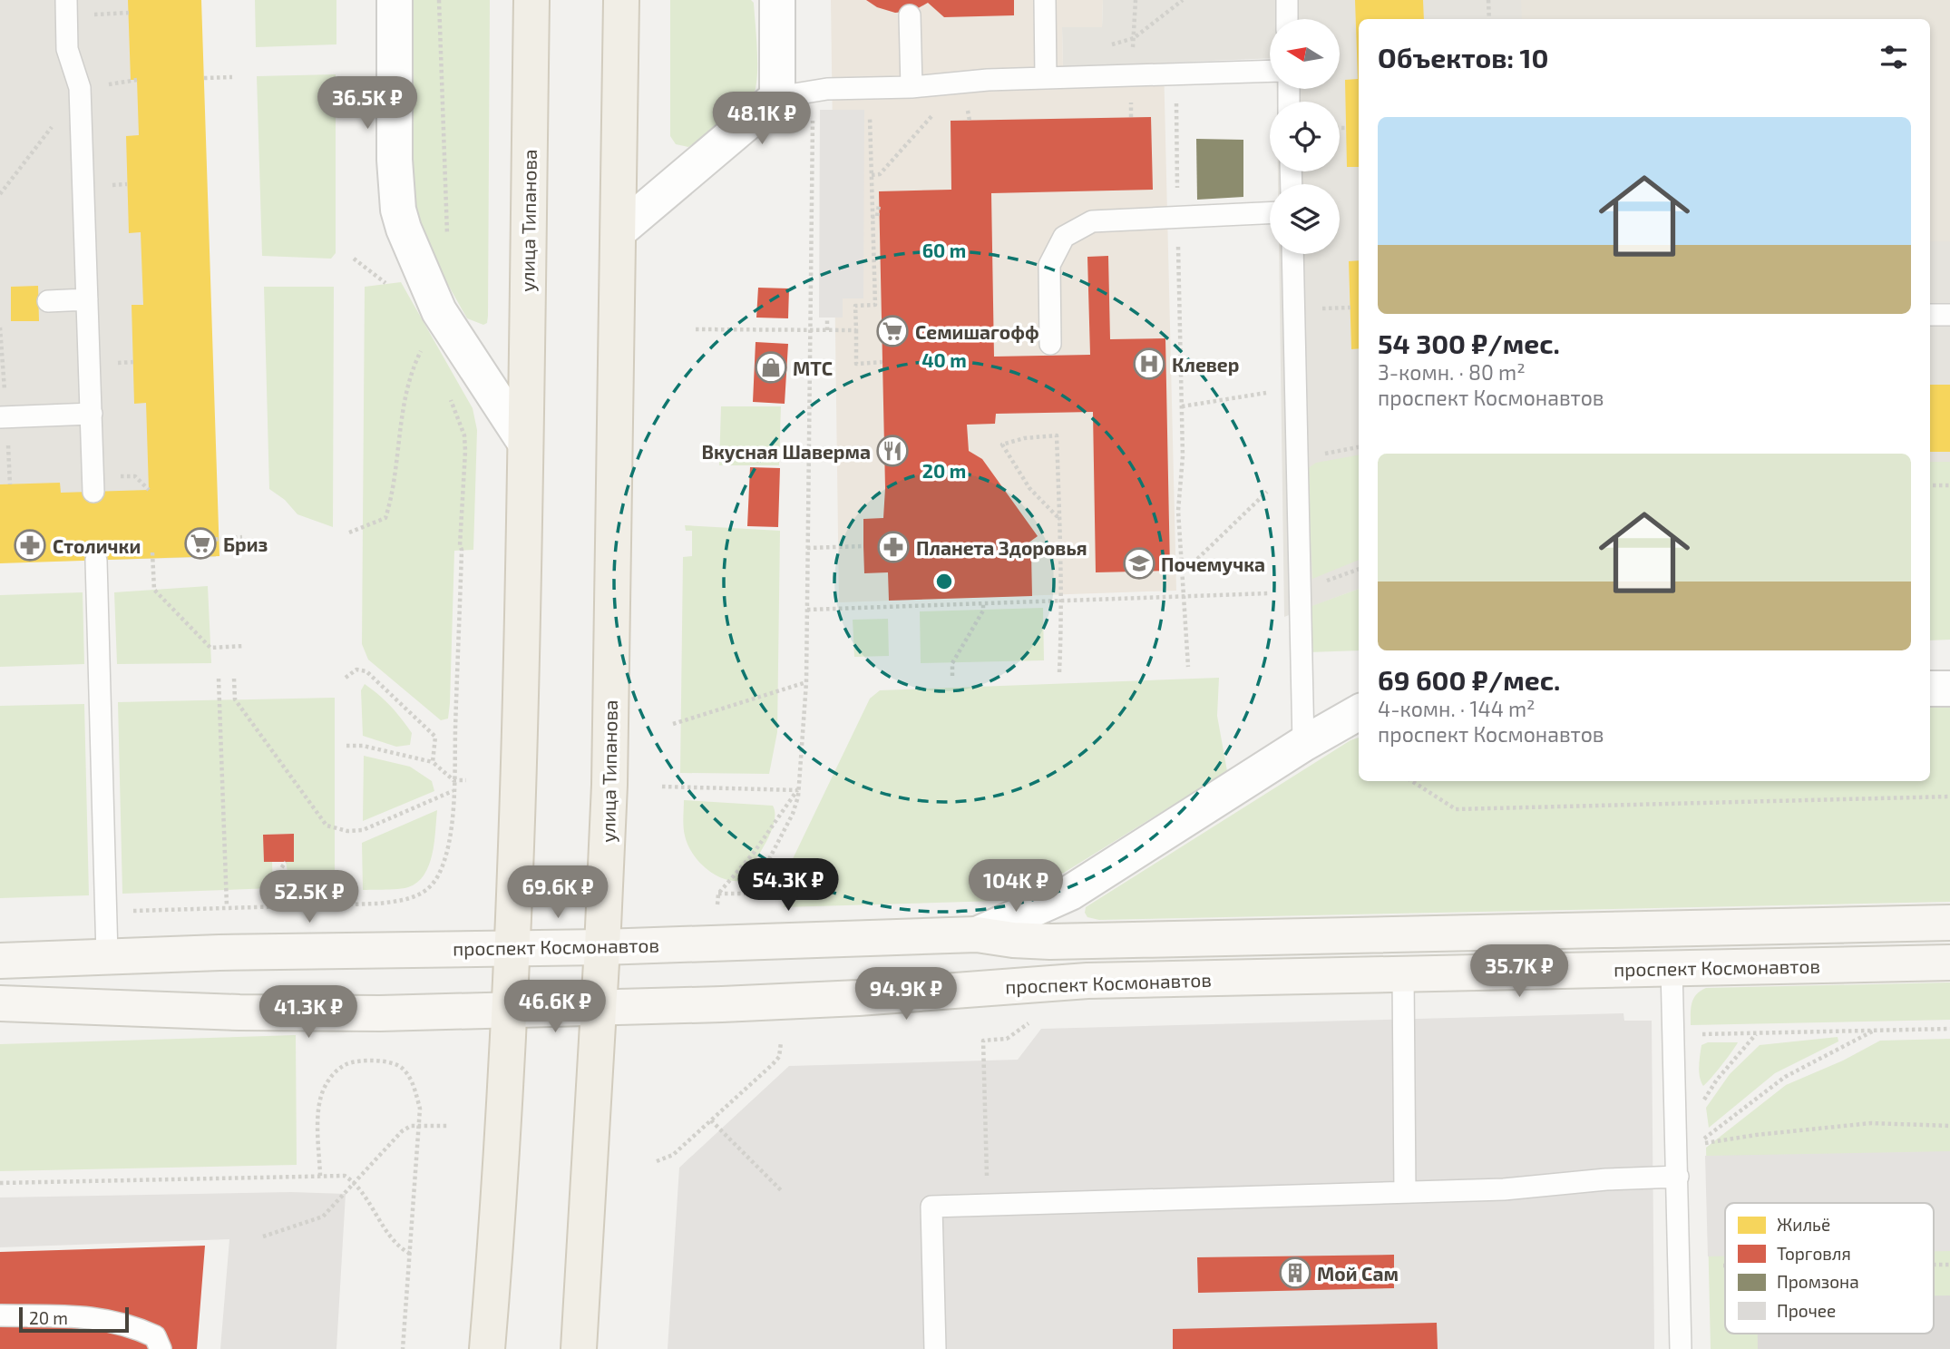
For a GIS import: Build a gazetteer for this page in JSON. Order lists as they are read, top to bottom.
{
  "streets": {
    "main road": ["улица Типанова"],
    "street": ["проспект Космонавтов"]
  },
  "crossings": [
    ["улица Типанова", "проспект Космонавтов"]
  ],
  "places": {
    "supermarket": ["Семишагофф", "Бриз"],
    "hospital": ["Клевер"],
    "shop": ["МТС"],
    "restaurant": ["Вкусная Шаверма"],
    "pharmacy": ["Столички", "Планета Здоровья"],
    "school or university": ["Почемучка"],
    "building": ["Мой Сам"]
  },
  "legend": [
    "Жильё",
    "Торговля",
    "Промзона",
    "Прочее"
  ],
  "scale_bar": "20 m",
  "north": "left",
  "page": {
    "heading": "Объектов: 10",
    "price": [
      "36.5K ₽",
      "48.1K ₽",
      "54.3K ₽",
      "104K ₽",
      "69.6K ₽",
      "52.5K ₽",
      "35.7K ₽",
      "94.9K ₽",
      "46.6K ₽",
      "41.3K ₽"
    ],
    "list": [
      {
        "name": "54 300 ₽/мес.",
        "note": "3-комн. · 80 m² · проспект Космонавтов"
      },
      {
        "name": "69 600 ₽/мес.",
        "note": "4-комн. · 144 m² · проспект Космонавтов"
      }
    ],
    "scale": "20 m"
  },
  "rings": ["60 m", "40 m", "20 m"]
}
